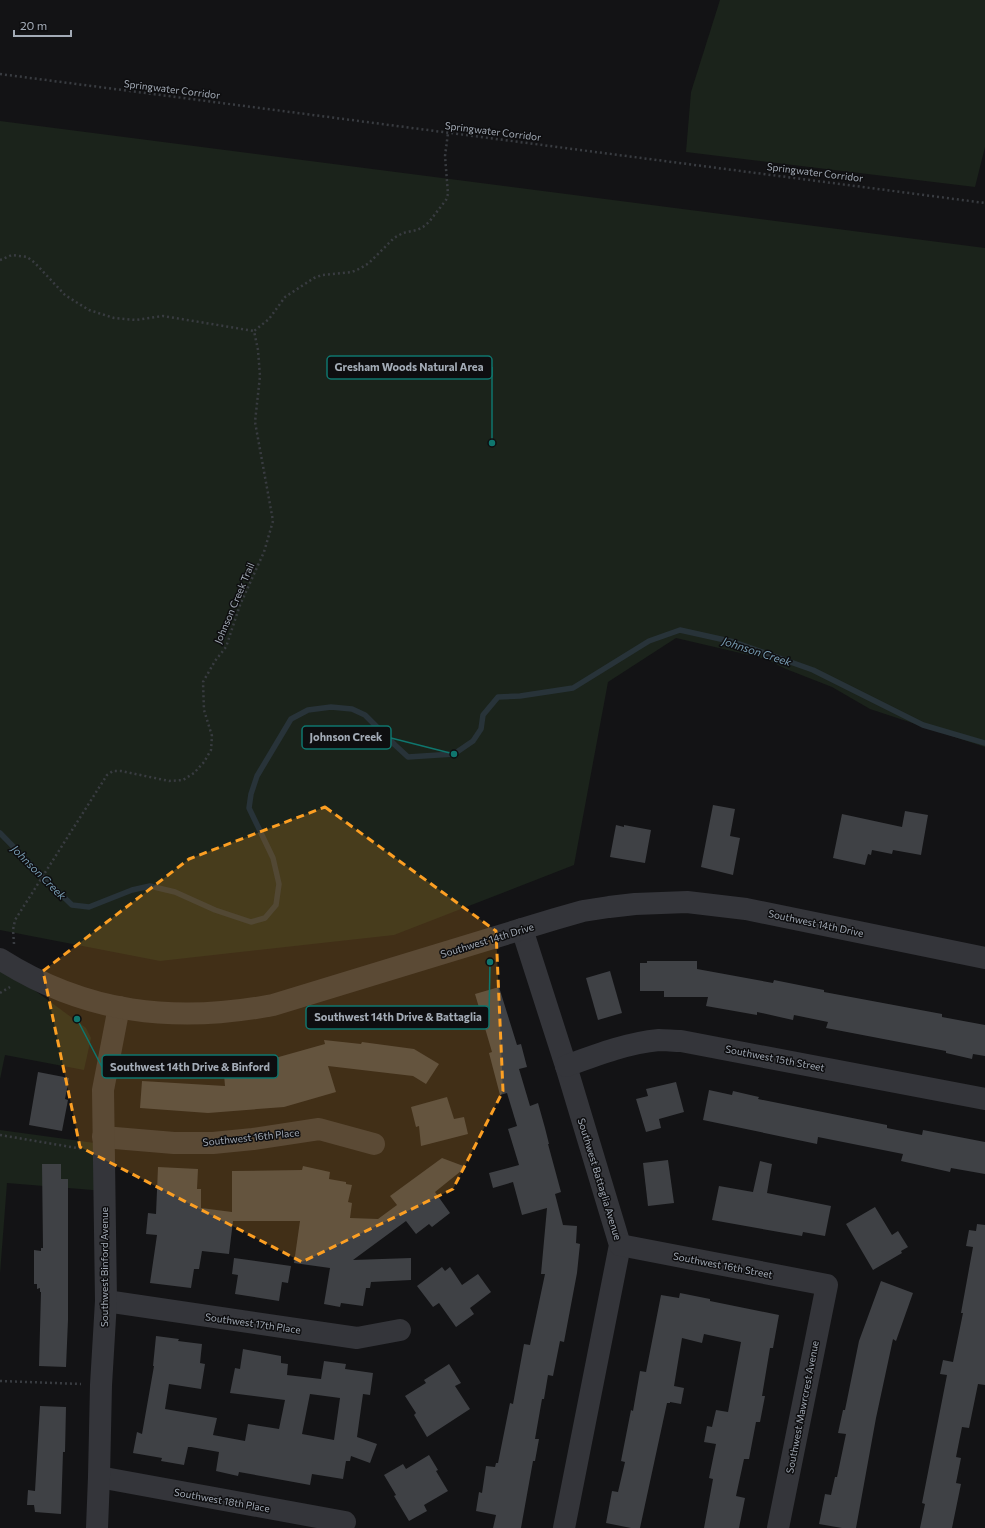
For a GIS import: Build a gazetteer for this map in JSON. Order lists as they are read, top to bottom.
{
  "streets": {
    "street": [
      "Southwest 14th Drive",
      "Southwest 15th Street",
      "Southwest 16th Place",
      "Southwest Battaglia Avenue",
      "Southwest 16th Street",
      "Southwest Binford Avenue",
      "Southwest 17th Place",
      "Southwest Mawrcrest Avenue",
      "Southwest 18th Place"
    ],
    "path": ["Springwater Corridor", "Johnson Creek Trail"]
  },
  "crossings": [
    ["Johnson Creek Trail", "Southwest 14th Drive"],
    ["Southwest 14th Drive", "Southwest Battaglia Avenue"],
    ["Southwest 14th Drive", "Southwest Binford Avenue"],
    ["Southwest 15th Street", "Southwest Battaglia Avenue"],
    ["Southwest 16th Place", "Southwest Binford Avenue"],
    ["Southwest Battaglia Avenue", "Southwest 16th Street"],
    ["Southwest 16th Street", "Southwest Mawrcrest Avenue"],
    ["Southwest Binford Avenue", "Southwest 17th Place"],
    ["Southwest Binford Avenue", "Southwest 18th Place"]
  ],
  "water": ["Johnson Creek"],
  "places": [
    "Gresham Woods Natural Area",
    "Johnson Creek",
    "Southwest 14th Drive & Battaglia",
    "Southwest 14th Drive & Binford"
  ],
  "scale_bar": "20 m"
}
